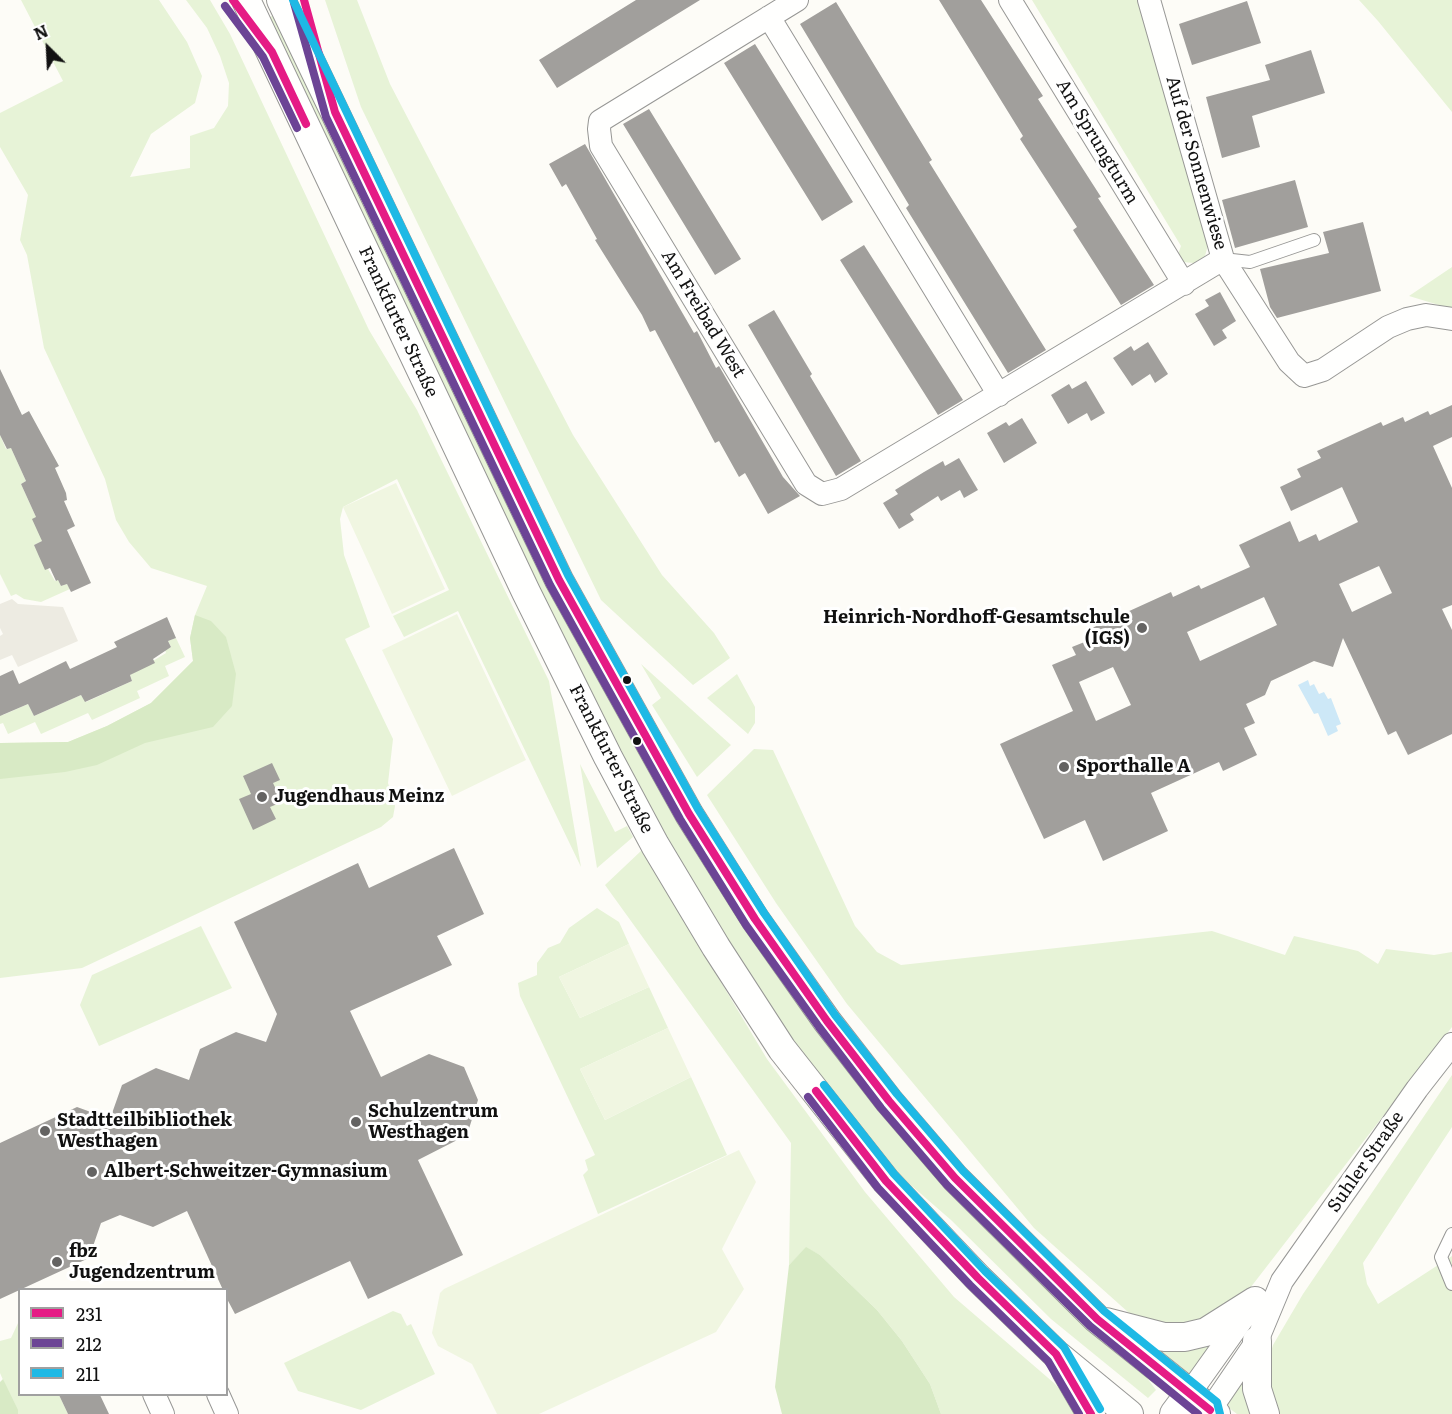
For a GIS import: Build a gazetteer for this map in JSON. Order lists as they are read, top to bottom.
{
  "streets": {
    "street": [
      "Am Sprungturm",
      "Auf der Sonnenwiese",
      "Am Freibad West",
      "Frankfurter Straße",
      "Suhler Straße"
    ]
  },
  "crossings": [
    ["Am Sprungturm", "Am Freibad West"],
    ["Auf der Sonnenwiese", "Am Freibad West"],
    ["Frankfurter Straße", "Suhler Straße"]
  ],
  "places": [
    "Heinrich-Nordhoff-Gesamtschule (IGS)",
    "Sporthalle A",
    "Jugendhaus Meinz",
    "Schulzentrum Westhagen",
    "Stadtteilbibliothek Westhagen",
    "Albert-Schweitzer-Gymnasium",
    "fbz Jugendzentrum"
  ],
  "lines": ["transit line 231", "transit line 211", "transit line 212"],
  "legend": ["231", "212", "211"],
  "north": "top left"
}
